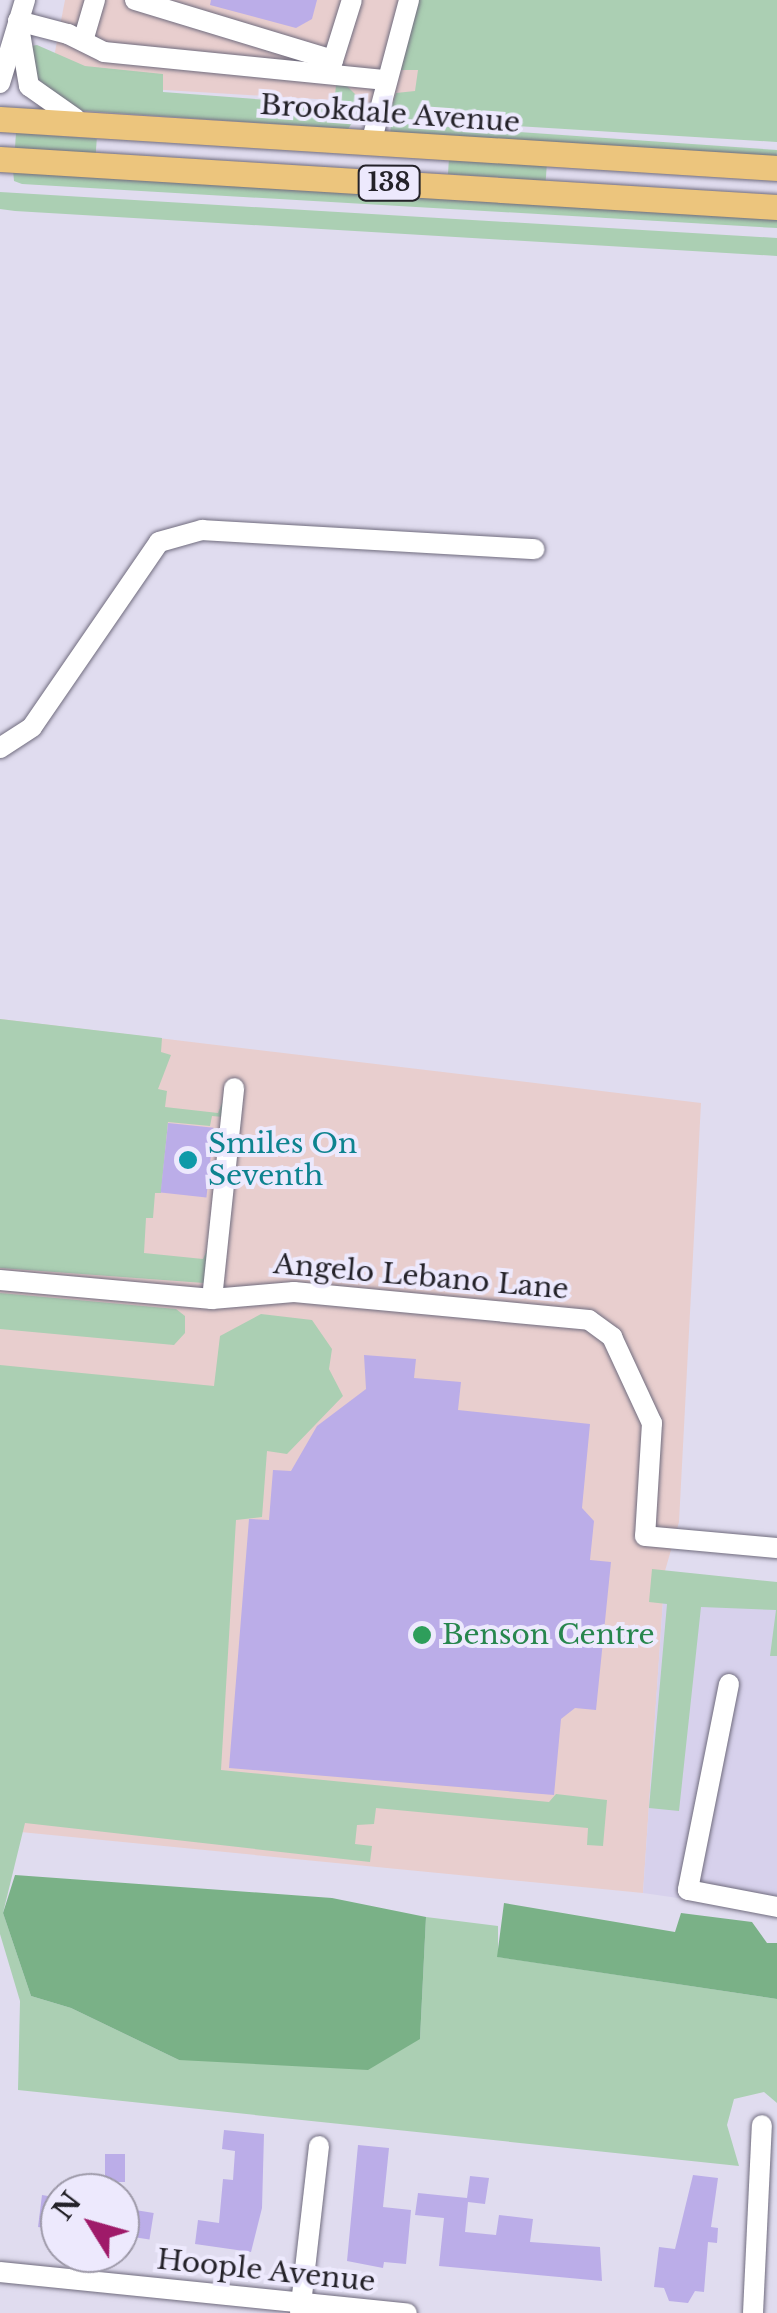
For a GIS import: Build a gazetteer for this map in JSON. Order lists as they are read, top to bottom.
{
  "streets": {
    "main road": ["Brookdale Avenue", "138"],
    "street": ["Angelo Lebano Lane", "Hoople Avenue"]
  },
  "places": ["Smiles On Seventh", "Benson Centre"],
  "north": "top left"
}
